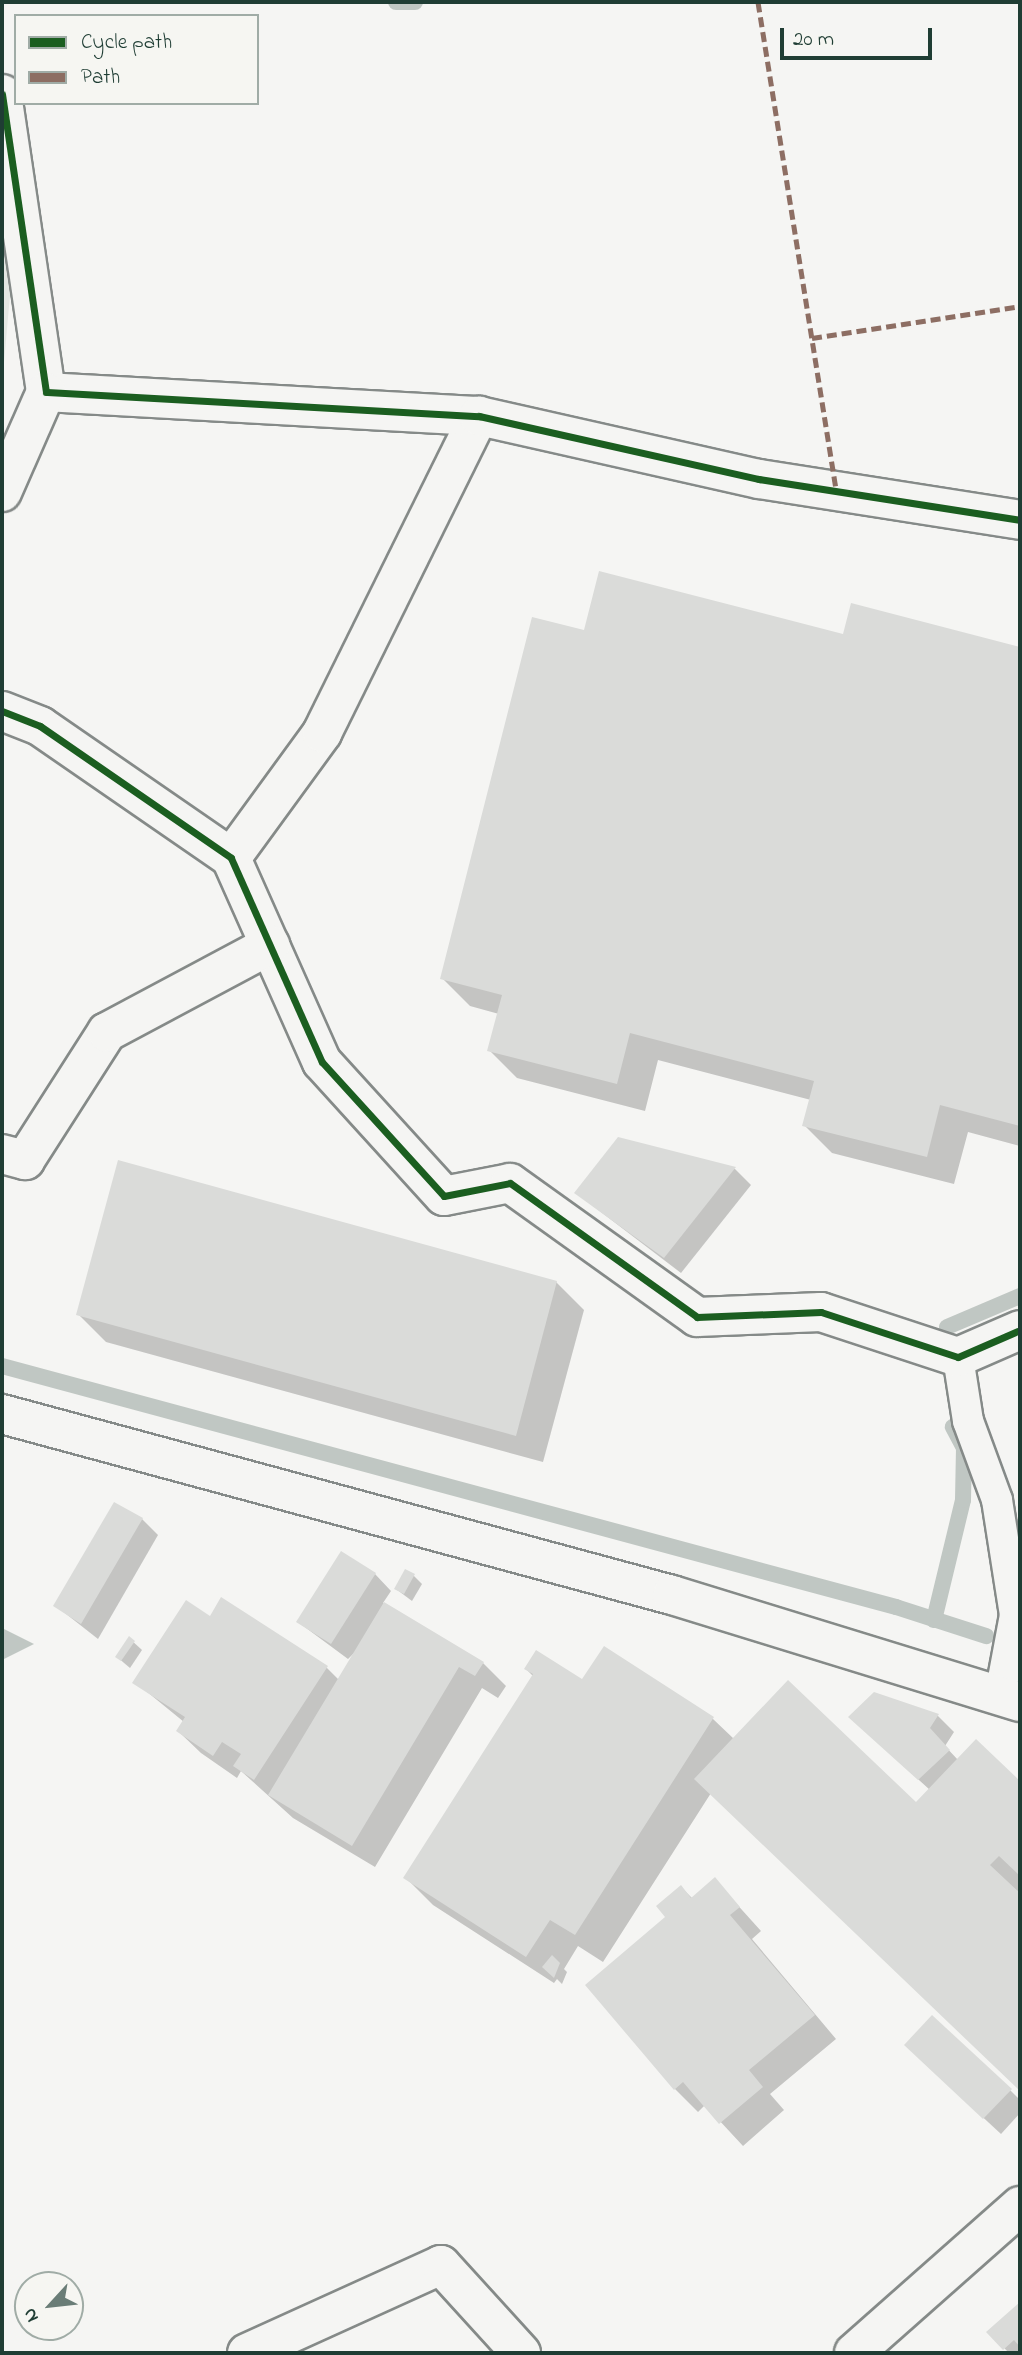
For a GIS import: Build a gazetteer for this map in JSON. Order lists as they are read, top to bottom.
{
  "legend": ["Cycle path", "Path"],
  "scale_bar": "20 m",
  "north": "bottom left"
}
